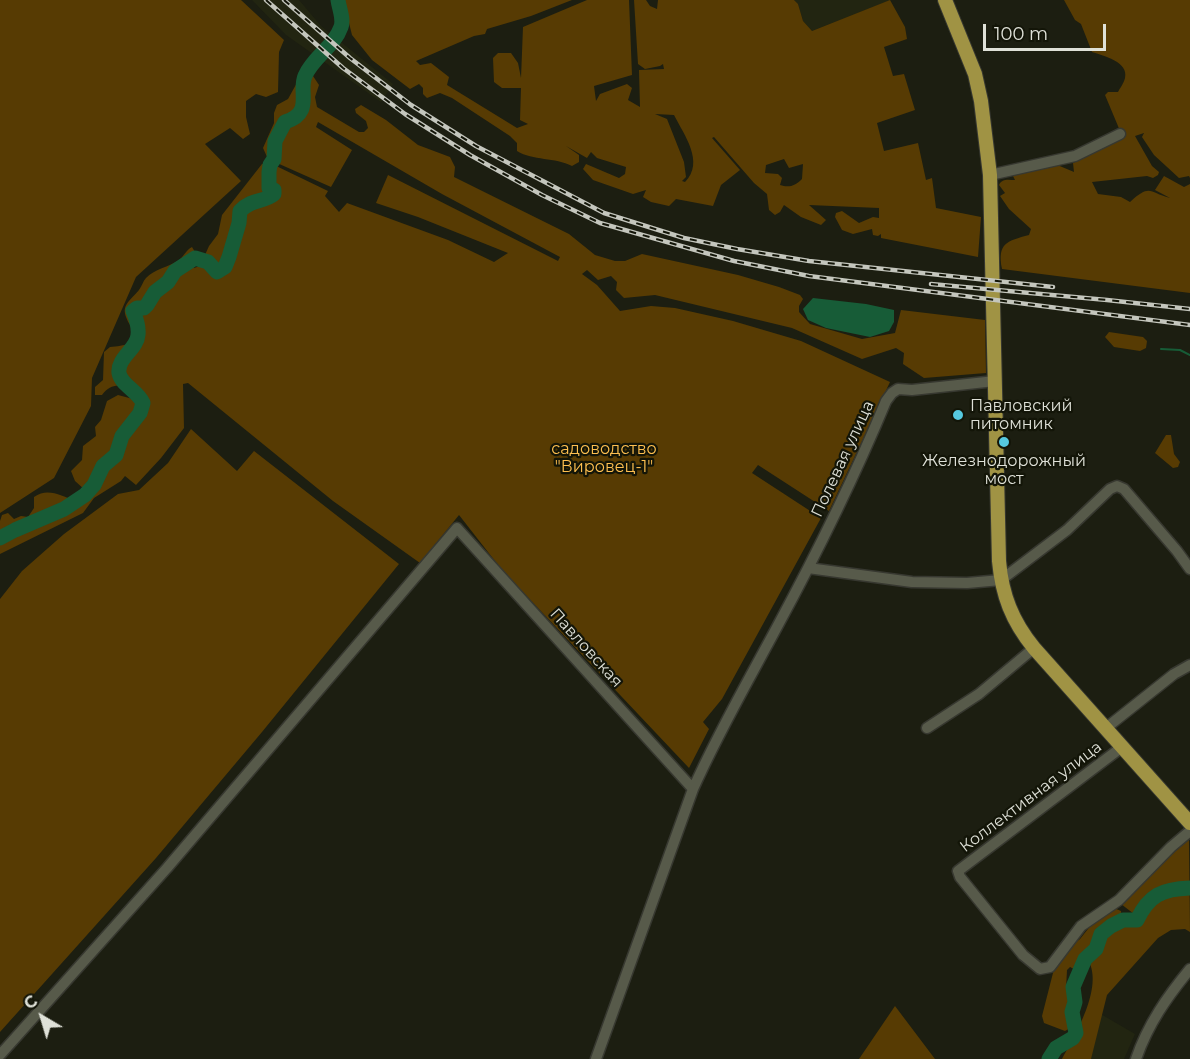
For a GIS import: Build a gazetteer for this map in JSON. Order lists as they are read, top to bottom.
{
  "streets": {
    "street": ["Полевая улица", "Павловская", "Коллективная улица"]
  },
  "parks": ["садоводство \"Вировец-1\""],
  "places": ["Павловский питомник", "Железнодорожный мост"],
  "scale_bar": "100 m",
  "north": "top left"
}
